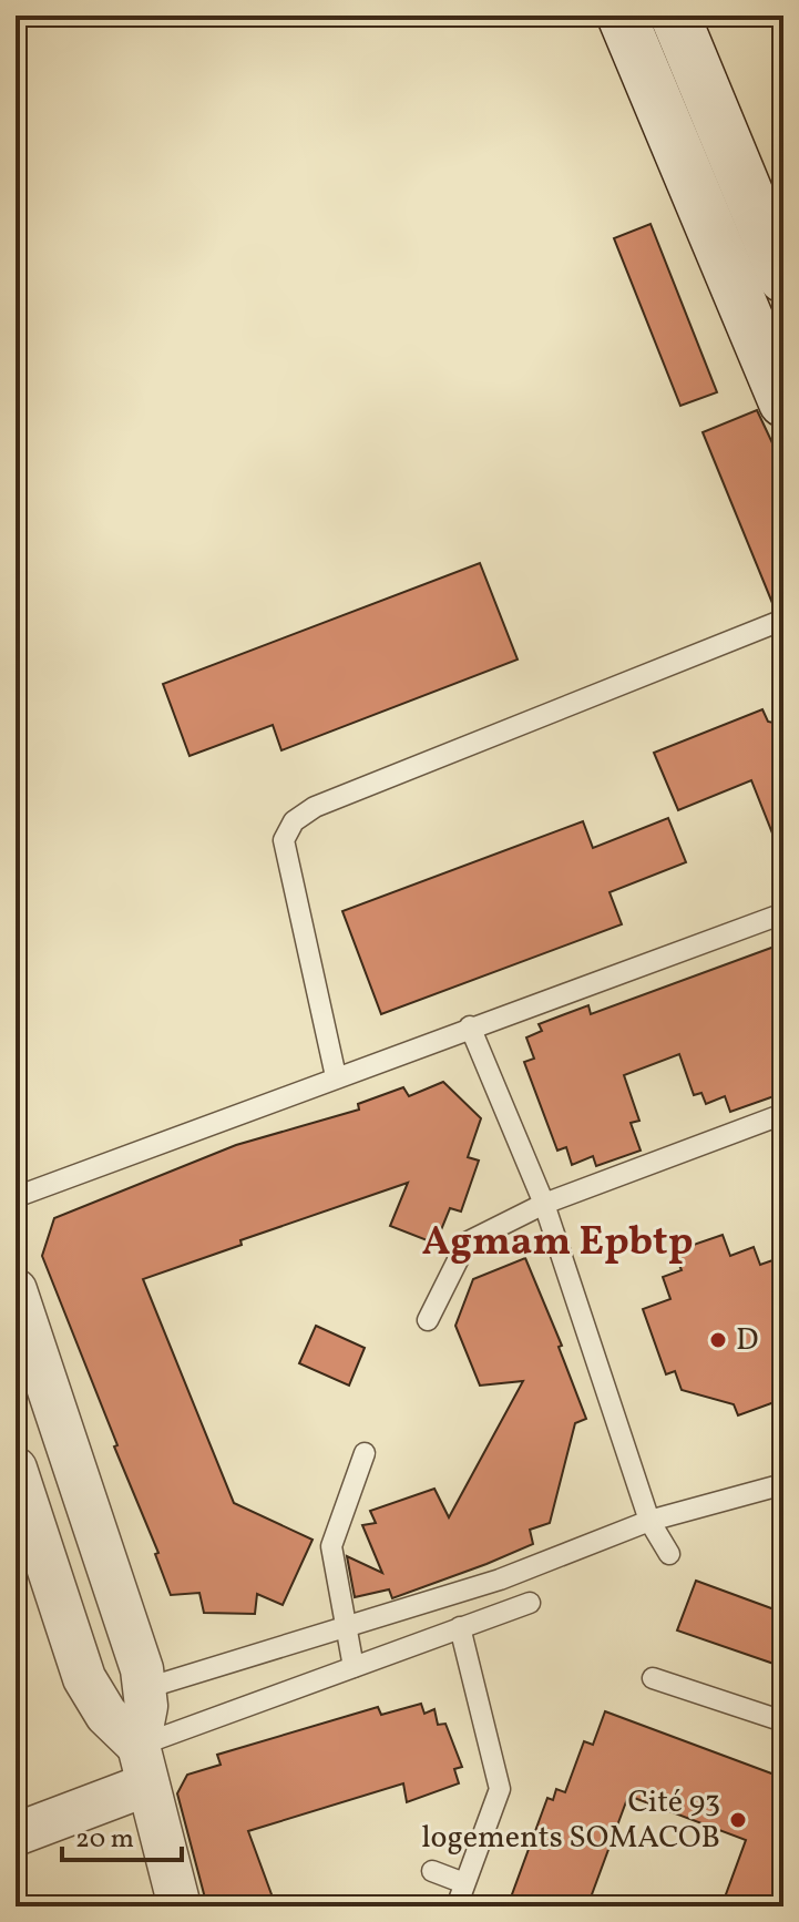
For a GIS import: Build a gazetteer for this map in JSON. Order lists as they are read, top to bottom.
{
  "districts": ["Agmam Epbtp"],
  "places": ["D", "Cité 93 logements SOMACOB"],
  "scale_bar": "20 m"
}
